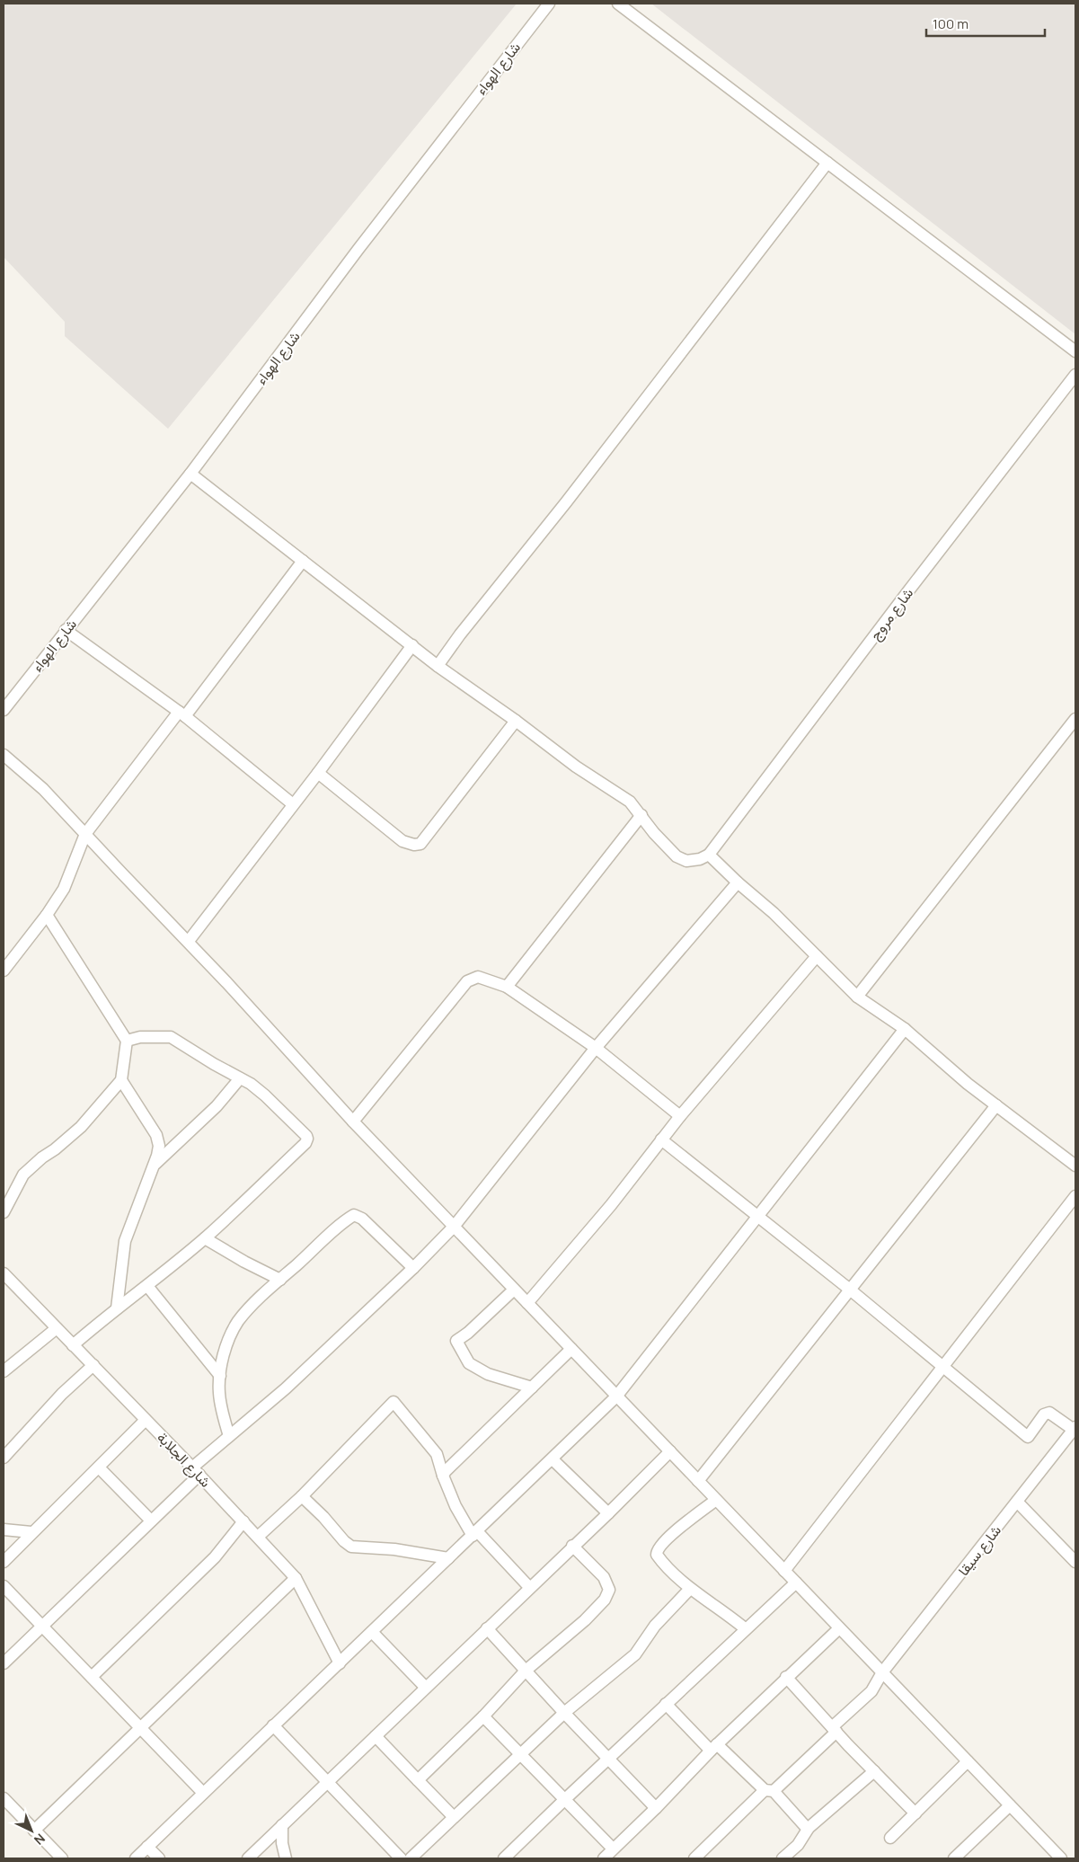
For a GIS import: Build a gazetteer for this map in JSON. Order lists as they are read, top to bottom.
{
  "streets": {
    "street": [
      "شارع الهواء",
      "شارع مروج",
      "شارع الجلابة",
      "شارع سيقا"
    ]
  },
  "scale_bar": "100 m",
  "north": "bottom right"
}
